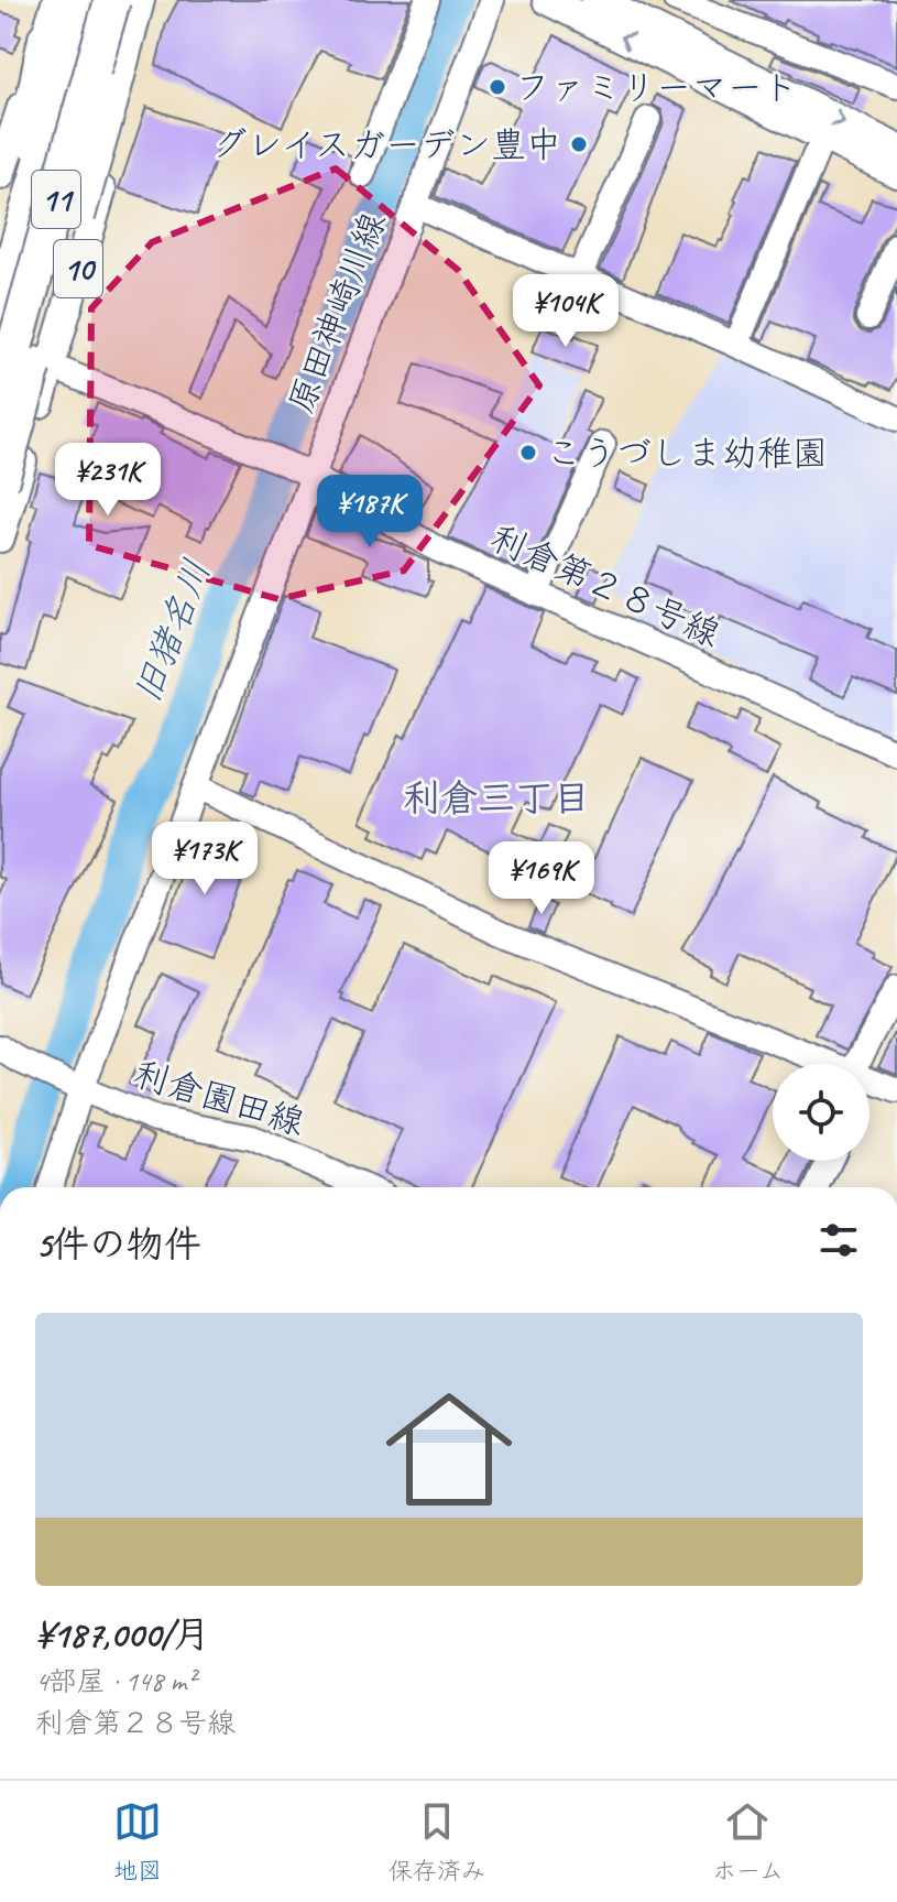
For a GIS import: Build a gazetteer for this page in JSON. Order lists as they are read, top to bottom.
{
  "streets": {
    "highway": ["11"],
    "main road": ["10"],
    "street": ["原田神崎川線", "利倉第２８号線", "利倉園田線"]
  },
  "crossings": [
    ["10", "利倉第２８号線"],
    ["原田神崎川線", "利倉第２８号線"],
    ["原田神崎川線", "利倉園田線"]
  ],
  "districts": ["利倉三丁目"],
  "water": ["旧猪名川"],
  "places": ["ファミリーマート", "グレイスガーデン豊中", "こうづしま幼稚園"],
  "page": {
    "price": [
      "¥104K",
      "¥231K",
      "¥187K",
      "¥173K",
      "¥169K"
    ],
    "heading": "5件の物件",
    "list": [
      {
        "name": "¥187,000/月",
        "note": "4部屋 · 148 m² · 利倉第２８号線"
      }
    ],
    "tabs": ["地図", "保存済み", "ホーム"]
  }
}
